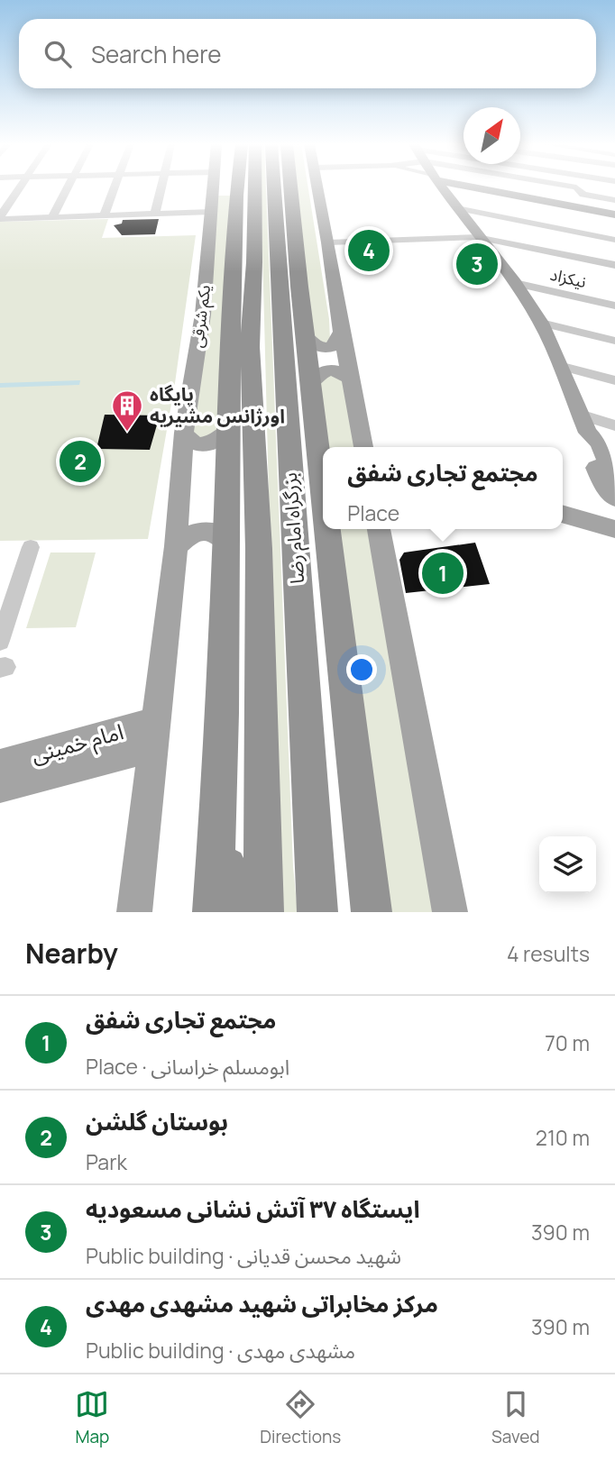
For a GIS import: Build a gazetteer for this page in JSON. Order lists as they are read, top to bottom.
{
  "streets": {
    "highway": ["بزرگراه امام رضا"],
    "main road": ["یکم شرقی", "امام خمینی"],
    "street": ["نیکزاد"]
  },
  "crossings": [
    ["یکم شرقی", "امام خمینی"]
  ],
  "places": {
    "building": ["پایگاه اورژانس مشیریه"]
  },
  "north": "top right",
  "page": {
    "search": "Search here",
    "pins": [
      "4",
      "3",
      "2",
      "1"
    ],
    "popup": ["مجتمع تجاری شفق", "Place"],
    "heading": ["Nearby", "4 results"],
    "list": [
      {
        "mark": "1",
        "name": "مجتمع تجاری شفق",
        "note": "Place · ابومسلم خراسانی",
        "value": "70 m"
      },
      {
        "mark": "2",
        "name": "بوستان گلشن",
        "note": "Park",
        "value": "210 m"
      },
      {
        "mark": "3",
        "name": "ایستگاه ۳۷ آتش نشانی مسعودیه",
        "note": "Public building · شهید محسن قدیانی",
        "value": "390 m"
      },
      {
        "mark": "4",
        "name": "مرکز مخابراتی شهید مشهدی مهدی",
        "note": "Public building · مشهدی مهدی",
        "value": "390 m"
      }
    ],
    "nav": ["Map", "Directions", "Saved"]
  }
}
